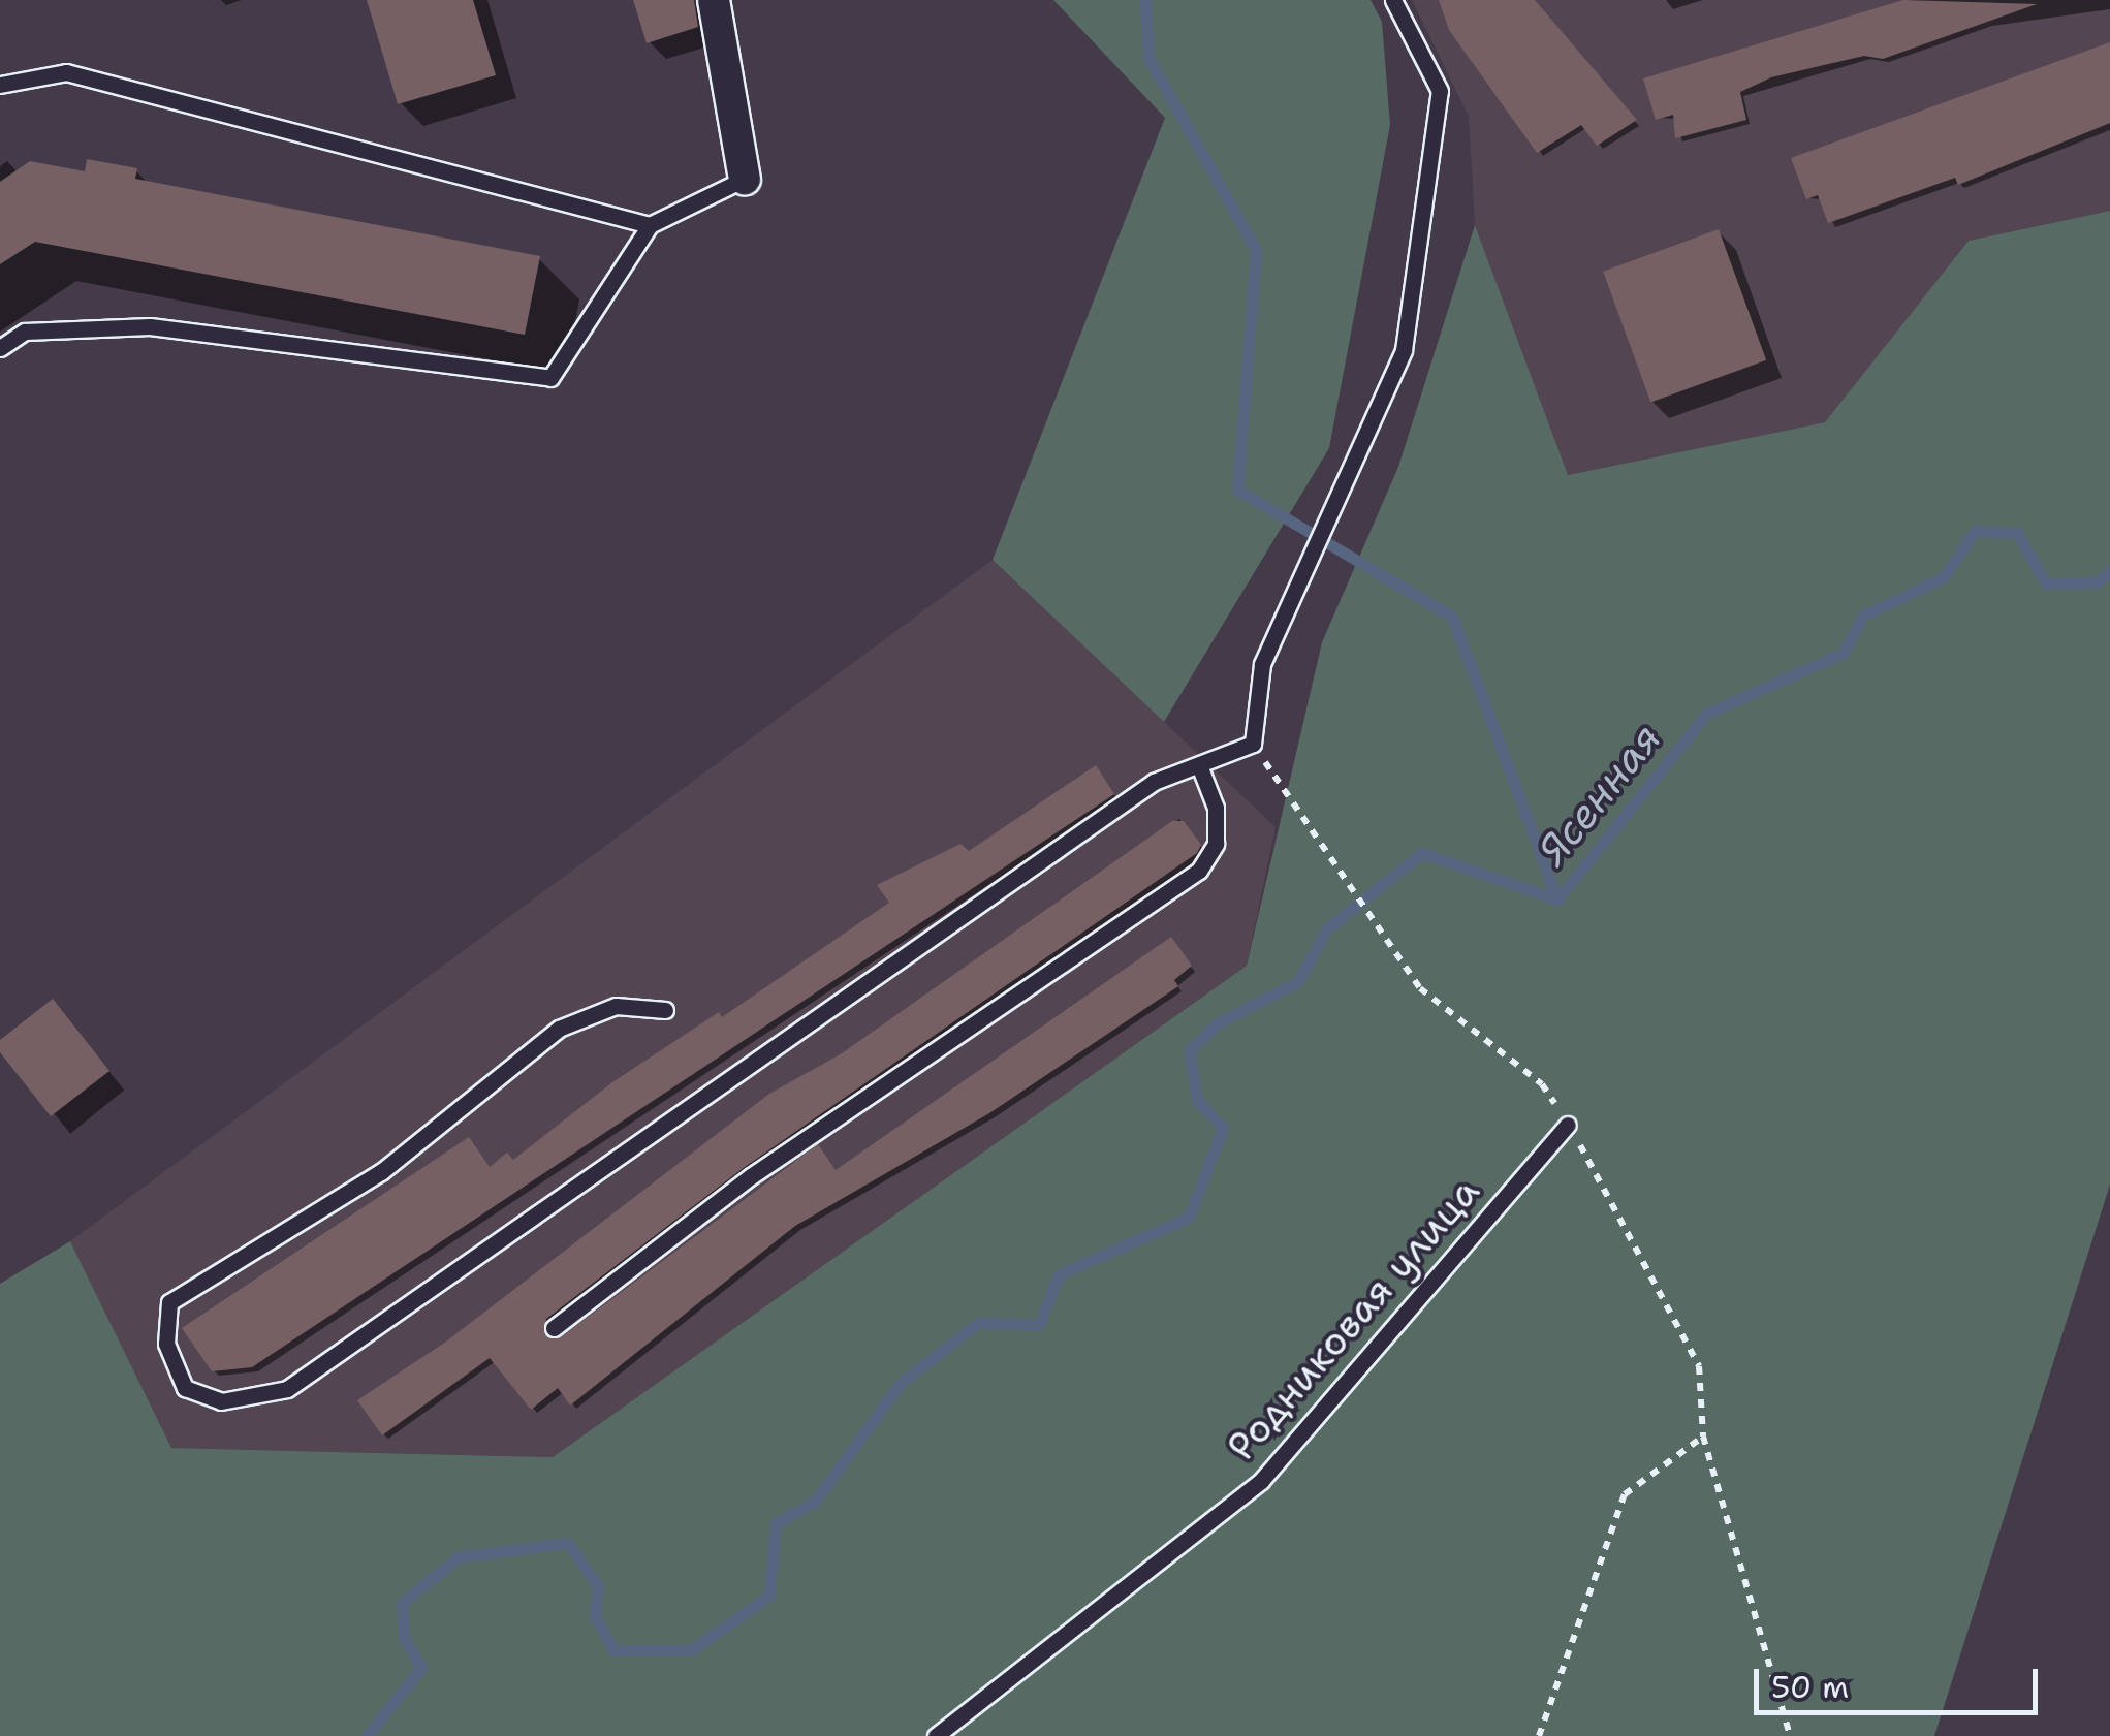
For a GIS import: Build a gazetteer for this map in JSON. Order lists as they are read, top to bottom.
{
  "streets": {
    "lane": ["Родниковая улица"]
  },
  "water": ["Ясенная"],
  "scale_bar": "50 m"
}
